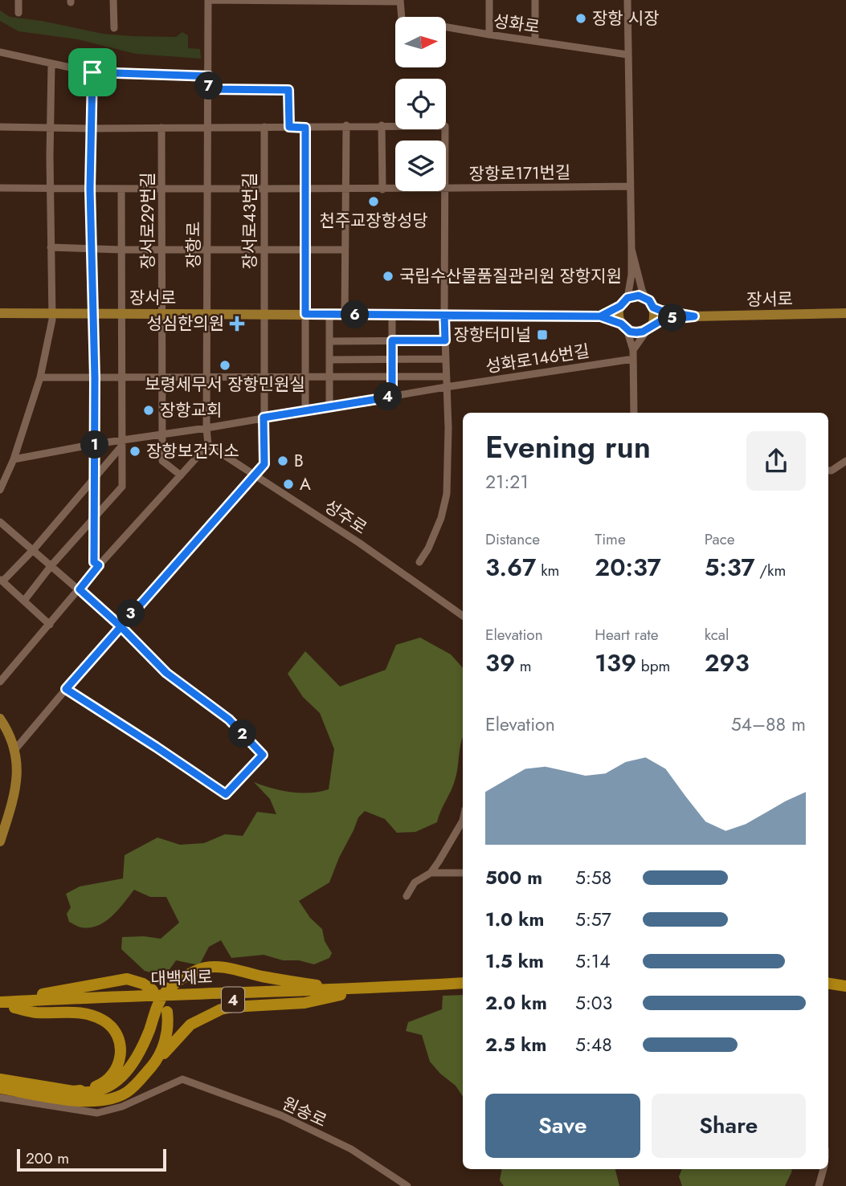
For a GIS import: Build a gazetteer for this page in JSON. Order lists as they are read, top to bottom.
{
  "streets": {
    "highway": ["대백제로"],
    "main road": ["장서로"],
    "street": [
      "성화로",
      "장항로171번길",
      "장서로29번길",
      "장서로43번길",
      "장항로",
      "성화로146번길",
      "성주로",
      "원송로"
    ]
  },
  "crossings": [
    ["장항로171번길", "장서로29번길"],
    ["장항로171번길", "장서로43번길"],
    ["장항로171번길", "장항로"],
    ["장서로29번길", "장서로"],
    ["장서로29번길", "성화로146번길"],
    ["장서로43번길", "장서로"],
    ["장서로43번길", "성화로146번길"],
    ["장서로43번길", "성주로"],
    ["장항로", "장서로"],
    ["장항로", "성화로146번길"],
    ["장항로", "성주로"]
  ],
  "places": {
    "other": [
      "장항 시장",
      "천주교장항성당",
      "국립수산물품질관리원 장항지원",
      "보령세무서 장항민원실",
      "장항교회",
      "장항보건지소",
      "B",
      "A"
    ],
    "health": ["성심한의원"],
    "transit": ["장항터미널"]
  },
  "scale_bar": "200 m",
  "north": "right",
  "page": {
    "pins": [
      "7",
      "6",
      "5",
      "4",
      "1",
      "3",
      "2"
    ],
    "heading": ["Evening run", "21:21"],
    "stats": [
      ["Distance", "3.67 km"],
      ["Time", "20:37"],
      ["Pace", "5:37 /km"],
      ["Elevation", "39 m"],
      ["Heart rate", "139 bpm"],
      ["kcal", "293"]
    ],
    "chart": ["Elevation", "54–88 m"],
    "list": [
      {
        "name": "500 m",
        "note": "5:58"
      },
      {
        "name": "1.0 km",
        "note": "5:57"
      },
      {
        "name": "1.5 km",
        "note": "5:14"
      },
      {
        "name": "2.0 km",
        "note": "5:03"
      },
      {
        "name": "2.5 km",
        "note": "5:48"
      }
    ],
    "buttons": ["Save", "Share"],
    "scale": "200 m"
  }
}
